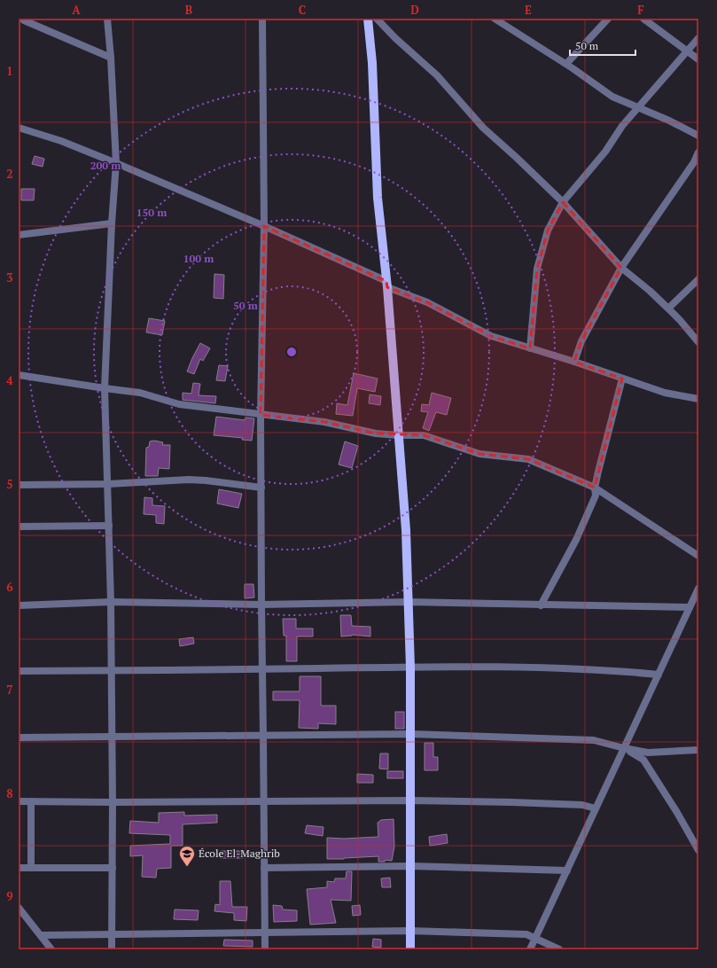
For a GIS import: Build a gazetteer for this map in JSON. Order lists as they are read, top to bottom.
{
  "places": {
    "school or university": ["École El-Maghrib"]
  },
  "scale_bar": "50 m",
  "grid": {
    "columns": [
      "A",
      "B",
      "C",
      "D",
      "E",
      "F"
    ],
    "rows": [
      "1",
      "2",
      "3",
      "4",
      "5",
      "6",
      "7",
      "8",
      "9"
    ]
  },
  "rings": [
    "200 m",
    "150 m",
    "100 m",
    "50 m"
  ]
}
